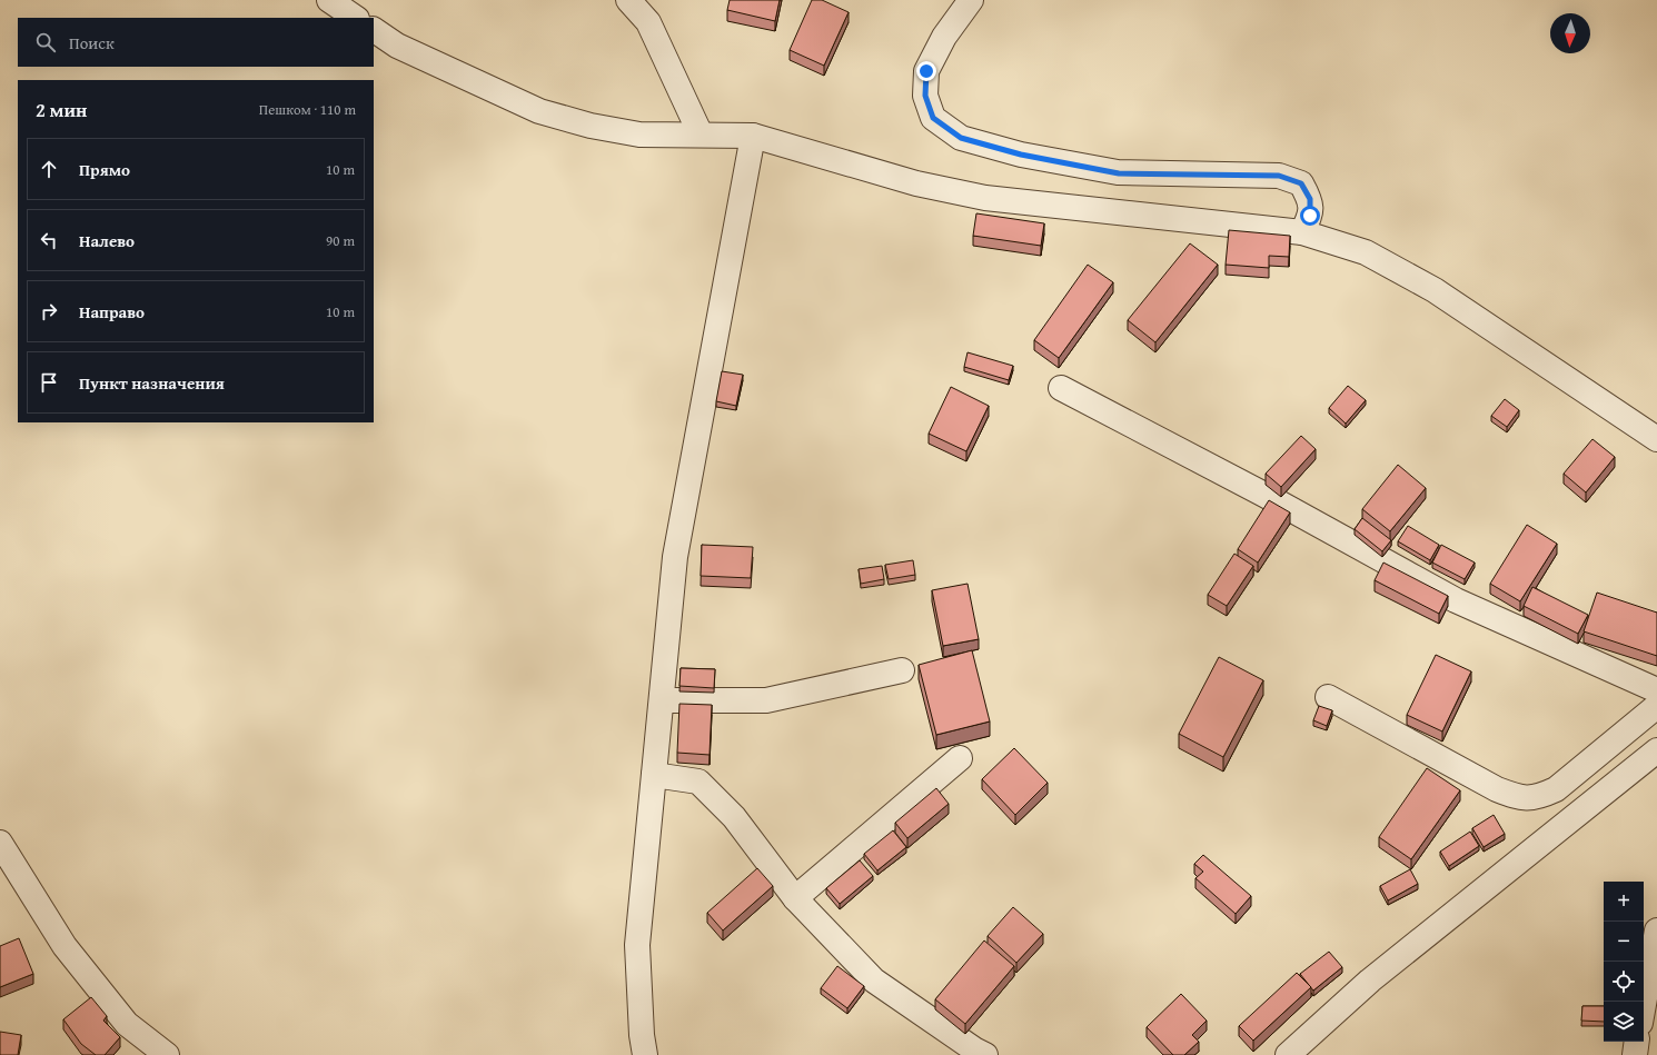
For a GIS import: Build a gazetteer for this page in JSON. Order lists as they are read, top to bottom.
{
  "north": "bottom",
  "page": {
    "search": "Поиск",
    "heading": ["2 мин", "Пешком · 110 m"],
    "list": [
      ["Прямо", "10 m"],
      ["Налево", "90 m"],
      ["Направо", "10 m"],
      "Пункт назначения"
    ],
    "map_buttons": ["+", "−"]
  }
}
